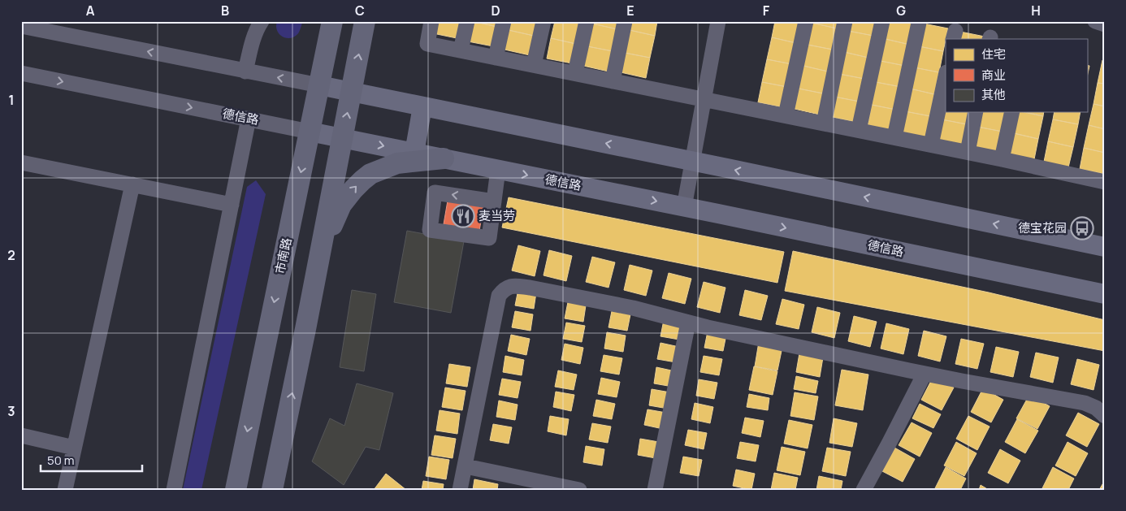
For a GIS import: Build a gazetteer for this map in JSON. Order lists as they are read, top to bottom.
{
  "streets": {
    "highway": ["市南路"],
    "main road": ["德信路"]
  },
  "crossings": [
    ["德信路", "市南路"]
  ],
  "places": {
    "restaurant": ["麦当劳"],
    "bus stop": ["德宝花园"]
  },
  "legend": ["住宅", "商业", "其他"],
  "scale_bar": "50 m",
  "grid": {
    "columns": [
      "A",
      "B",
      "C",
      "D",
      "E",
      "F",
      "G",
      "H"
    ],
    "rows": ["1", "2", "3"]
  }
}
